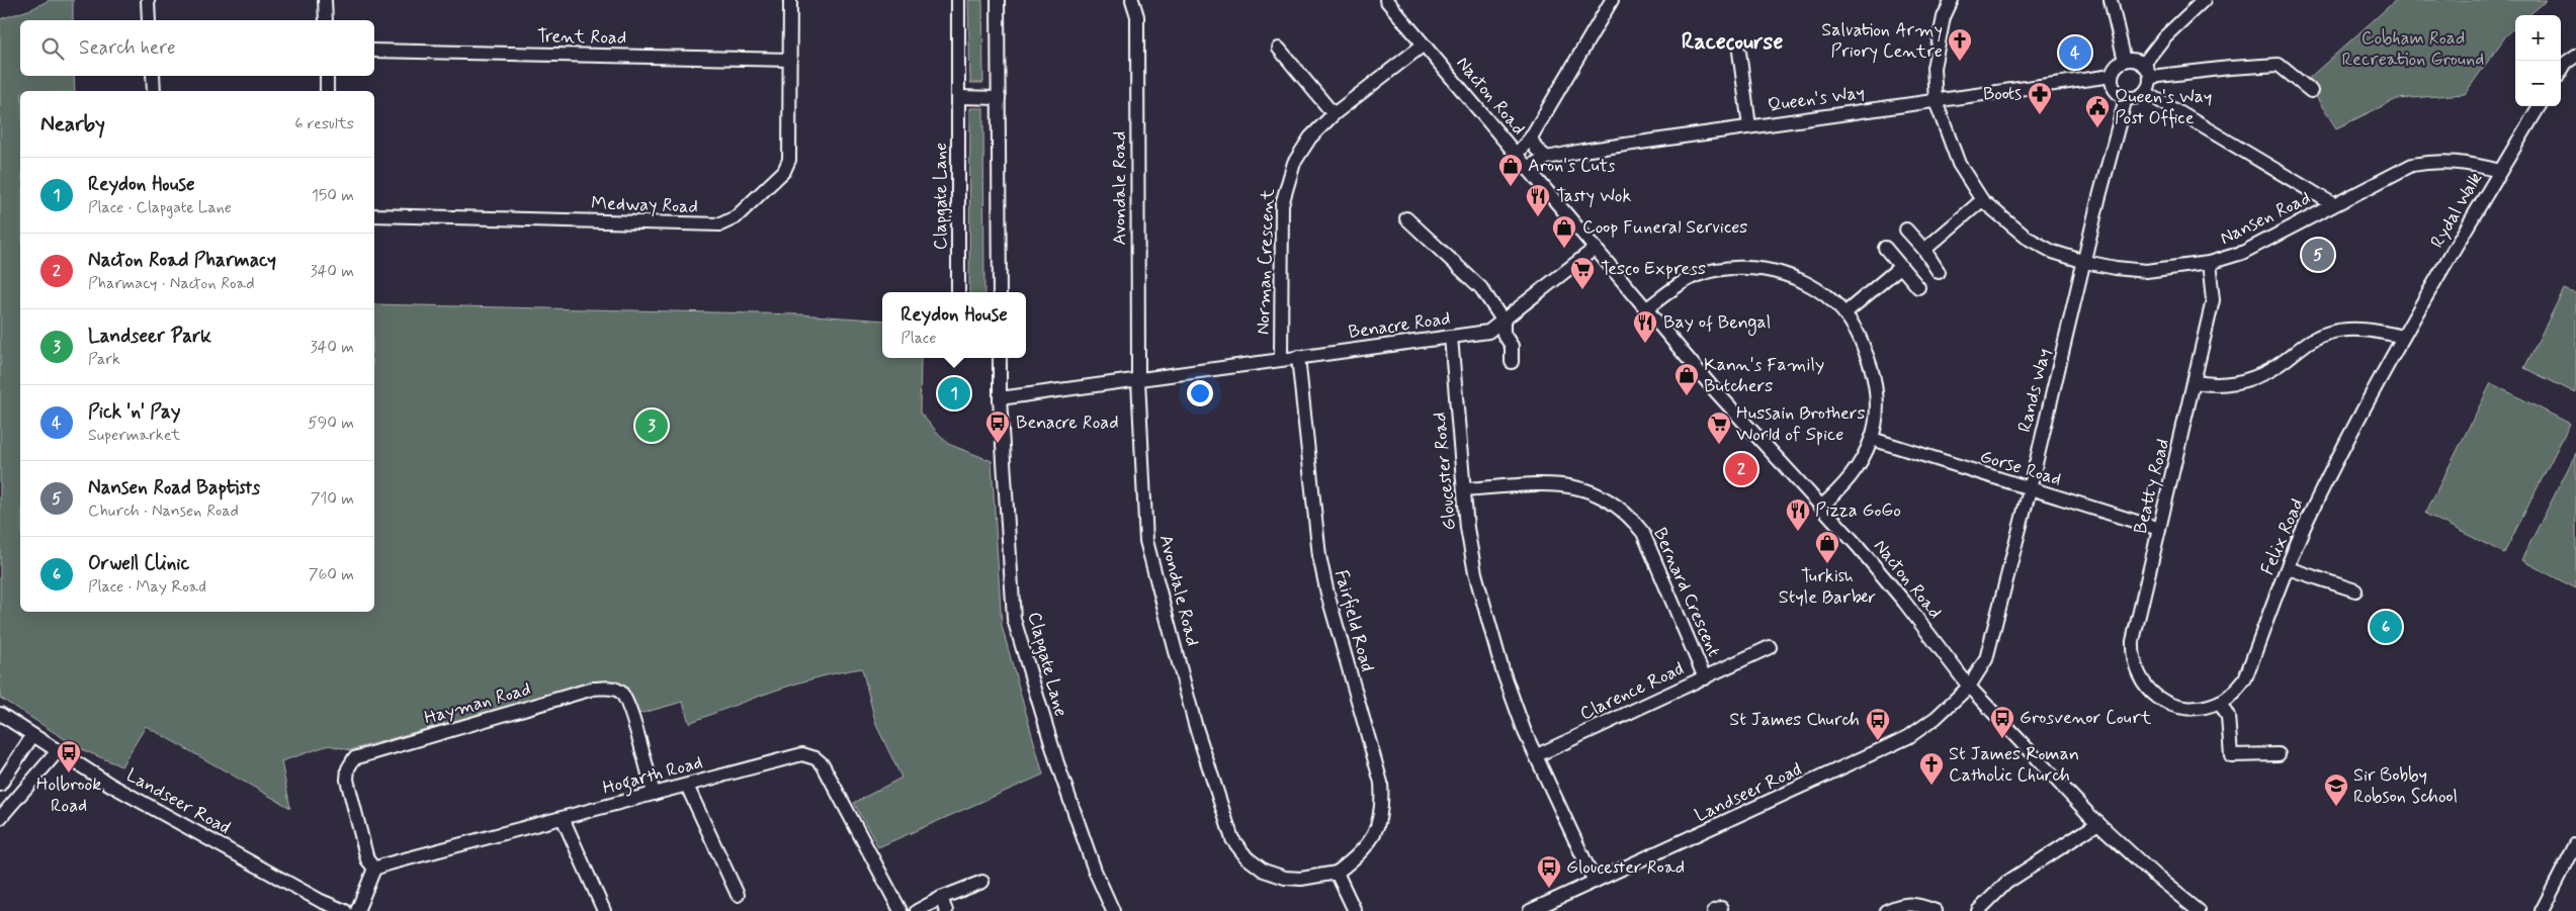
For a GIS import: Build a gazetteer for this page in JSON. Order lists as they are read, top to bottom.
{
  "streets": {
    "street": [
      "Trent Road",
      "Nacton Road",
      "Queen's Way",
      "Avondale Road",
      "Clapgate Lane",
      "Medway Road",
      "Rydal Walk",
      "Nansen Road",
      "Norman Crescent",
      "Benacre Road",
      "Rands Way",
      "Gorse Road",
      "Gloucester Road",
      "Beatty Road",
      "Felix Road",
      "Bernard Crescent",
      "Fairfield Road",
      "Clarence Road",
      "Hayman Road",
      "Hogarth Road",
      "Landseer Road"
    ]
  },
  "crossings": [
    ["Trent Road", "Medway Road"],
    ["Nacton Road", "Queen's Way"],
    ["Nacton Road", "Norman Crescent"],
    ["Nacton Road", "Benacre Road"],
    ["Nacton Road", "Rands Way"],
    ["Nacton Road", "Landseer Road"],
    ["Queen's Way", "Nansen Road"],
    ["Queen's Way", "Rands Way"],
    ["Avondale Road", "Benacre Road"],
    ["Avondale Road", "Fairfield Road"],
    ["Clapgate Lane", "Benacre Road"],
    ["Rydal Walk", "Nansen Road"],
    ["Rydal Walk", "Felix Road"],
    ["Nansen Road", "Rands Way"],
    ["Nansen Road", "Beatty Road"],
    ["Norman Crescent", "Benacre Road"],
    ["Benacre Road", "Gloucester Road"],
    ["Benacre Road", "Fairfield Road"],
    ["Rands Way", "Gorse Road"],
    ["Rands Way", "Landseer Road"],
    ["Gorse Road", "Beatty Road"],
    ["Gloucester Road", "Bernard Crescent"],
    ["Gloucester Road", "Clarence Road"],
    ["Gloucester Road", "Landseer Road"],
    ["Beatty Road", "Felix Road"],
    ["Bernard Crescent", "Clarence Road"],
    ["Hayman Road", "Hogarth Road"]
  ],
  "districts": ["Racecourse"],
  "parks": ["Cobham Road Recreation Ground"],
  "places": {
    "church": ["Salvation Army Priory Centre", "St James Roman Catholic Church"],
    "pharmacy": ["Boots"],
    "public building": ["Queen's Way Post Office"],
    "shop": [
      "Aron's Cuts",
      "Coop Funeral Services",
      "Kann's Family Butchers",
      "Turkish Style Barber"
    ],
    "restaurant": ["Tasty Wok", "Bay of Bengal", "Pizza GoGo"],
    "supermarket": ["Tesco Express", "Hussain Brothers World of Spice"],
    "bus stop": [
      "Benacre Road",
      "Grosvenor Court",
      "St James Church",
      "Holbrook Road",
      "Gloucester Road"
    ],
    "school or university": ["Sir Bobby Robson School"]
  },
  "page": {
    "map_buttons": ["+", "−"],
    "search": "Search here",
    "pins": [
      "4",
      "5",
      "1",
      "3",
      "2",
      "6"
    ],
    "heading": ["Nearby", "6 results"],
    "list": [
      {
        "mark": "1",
        "name": "Reydon House",
        "note": "Place · Clapgate Lane",
        "value": "150 m"
      },
      {
        "mark": "2",
        "name": "Nacton Road Pharmacy",
        "note": "Pharmacy · Nacton Road",
        "value": "340 m"
      },
      {
        "mark": "3",
        "name": "Landseer Park",
        "note": "Park",
        "value": "340 m"
      },
      {
        "mark": "4",
        "name": "Pick 'n' Pay",
        "note": "Supermarket",
        "value": "590 m"
      },
      {
        "mark": "5",
        "name": "Nansen Road Baptists",
        "note": "Church · Nansen Road",
        "value": "710 m"
      },
      {
        "mark": "6",
        "name": "Orwell Clinic",
        "note": "Place · May Road",
        "value": "760 m"
      }
    ],
    "popup": ["Reydon House", "Place"]
  }
}
